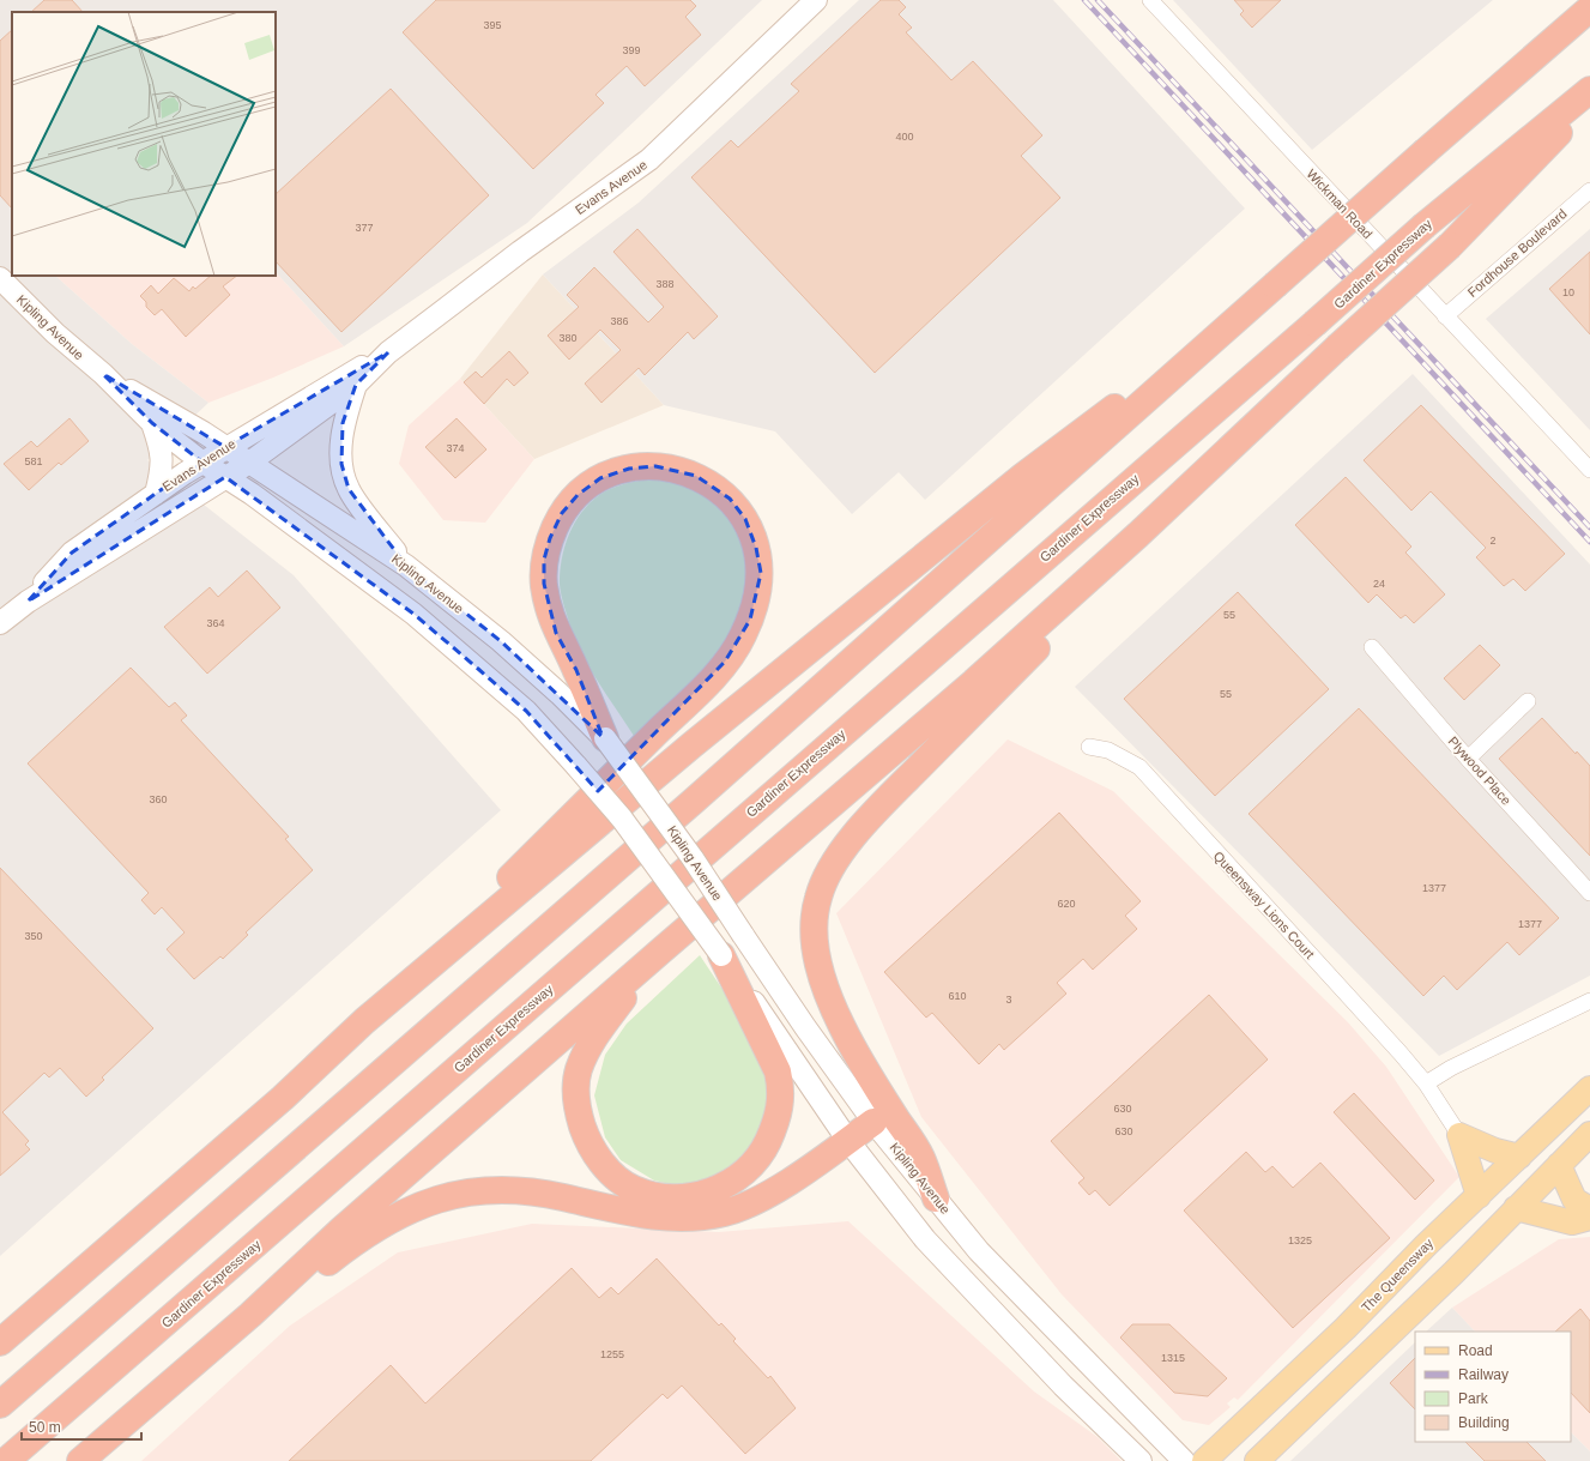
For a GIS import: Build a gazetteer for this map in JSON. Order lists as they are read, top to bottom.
{
  "streets": {
    "highway": ["Gardiner Expressway"],
    "main road": ["Evans Avenue", "Kipling Avenue", "The Queensway"],
    "street": [
      "Wickman Road",
      "Fordhouse Boulevard",
      "Plywood Place",
      "Queensway Lions Court"
    ]
  },
  "crossings": [
    ["Evans Avenue", "Kipling Avenue"],
    ["Wickman Road", "Fordhouse Boulevard"]
  ],
  "house_numbers": [
    "395",
    "399",
    "400",
    "377",
    "388",
    "10",
    "386",
    "380",
    "374",
    "581",
    "2",
    "24",
    "55",
    "364",
    "55",
    "360",
    "1377",
    "620",
    "1377",
    "350",
    "610",
    "3",
    "630",
    "630",
    "1325",
    "1255",
    "1315"
  ],
  "legend": [
    "Road",
    "Railway",
    "Park",
    "Building"
  ],
  "scale_bar": "50 m"
}
